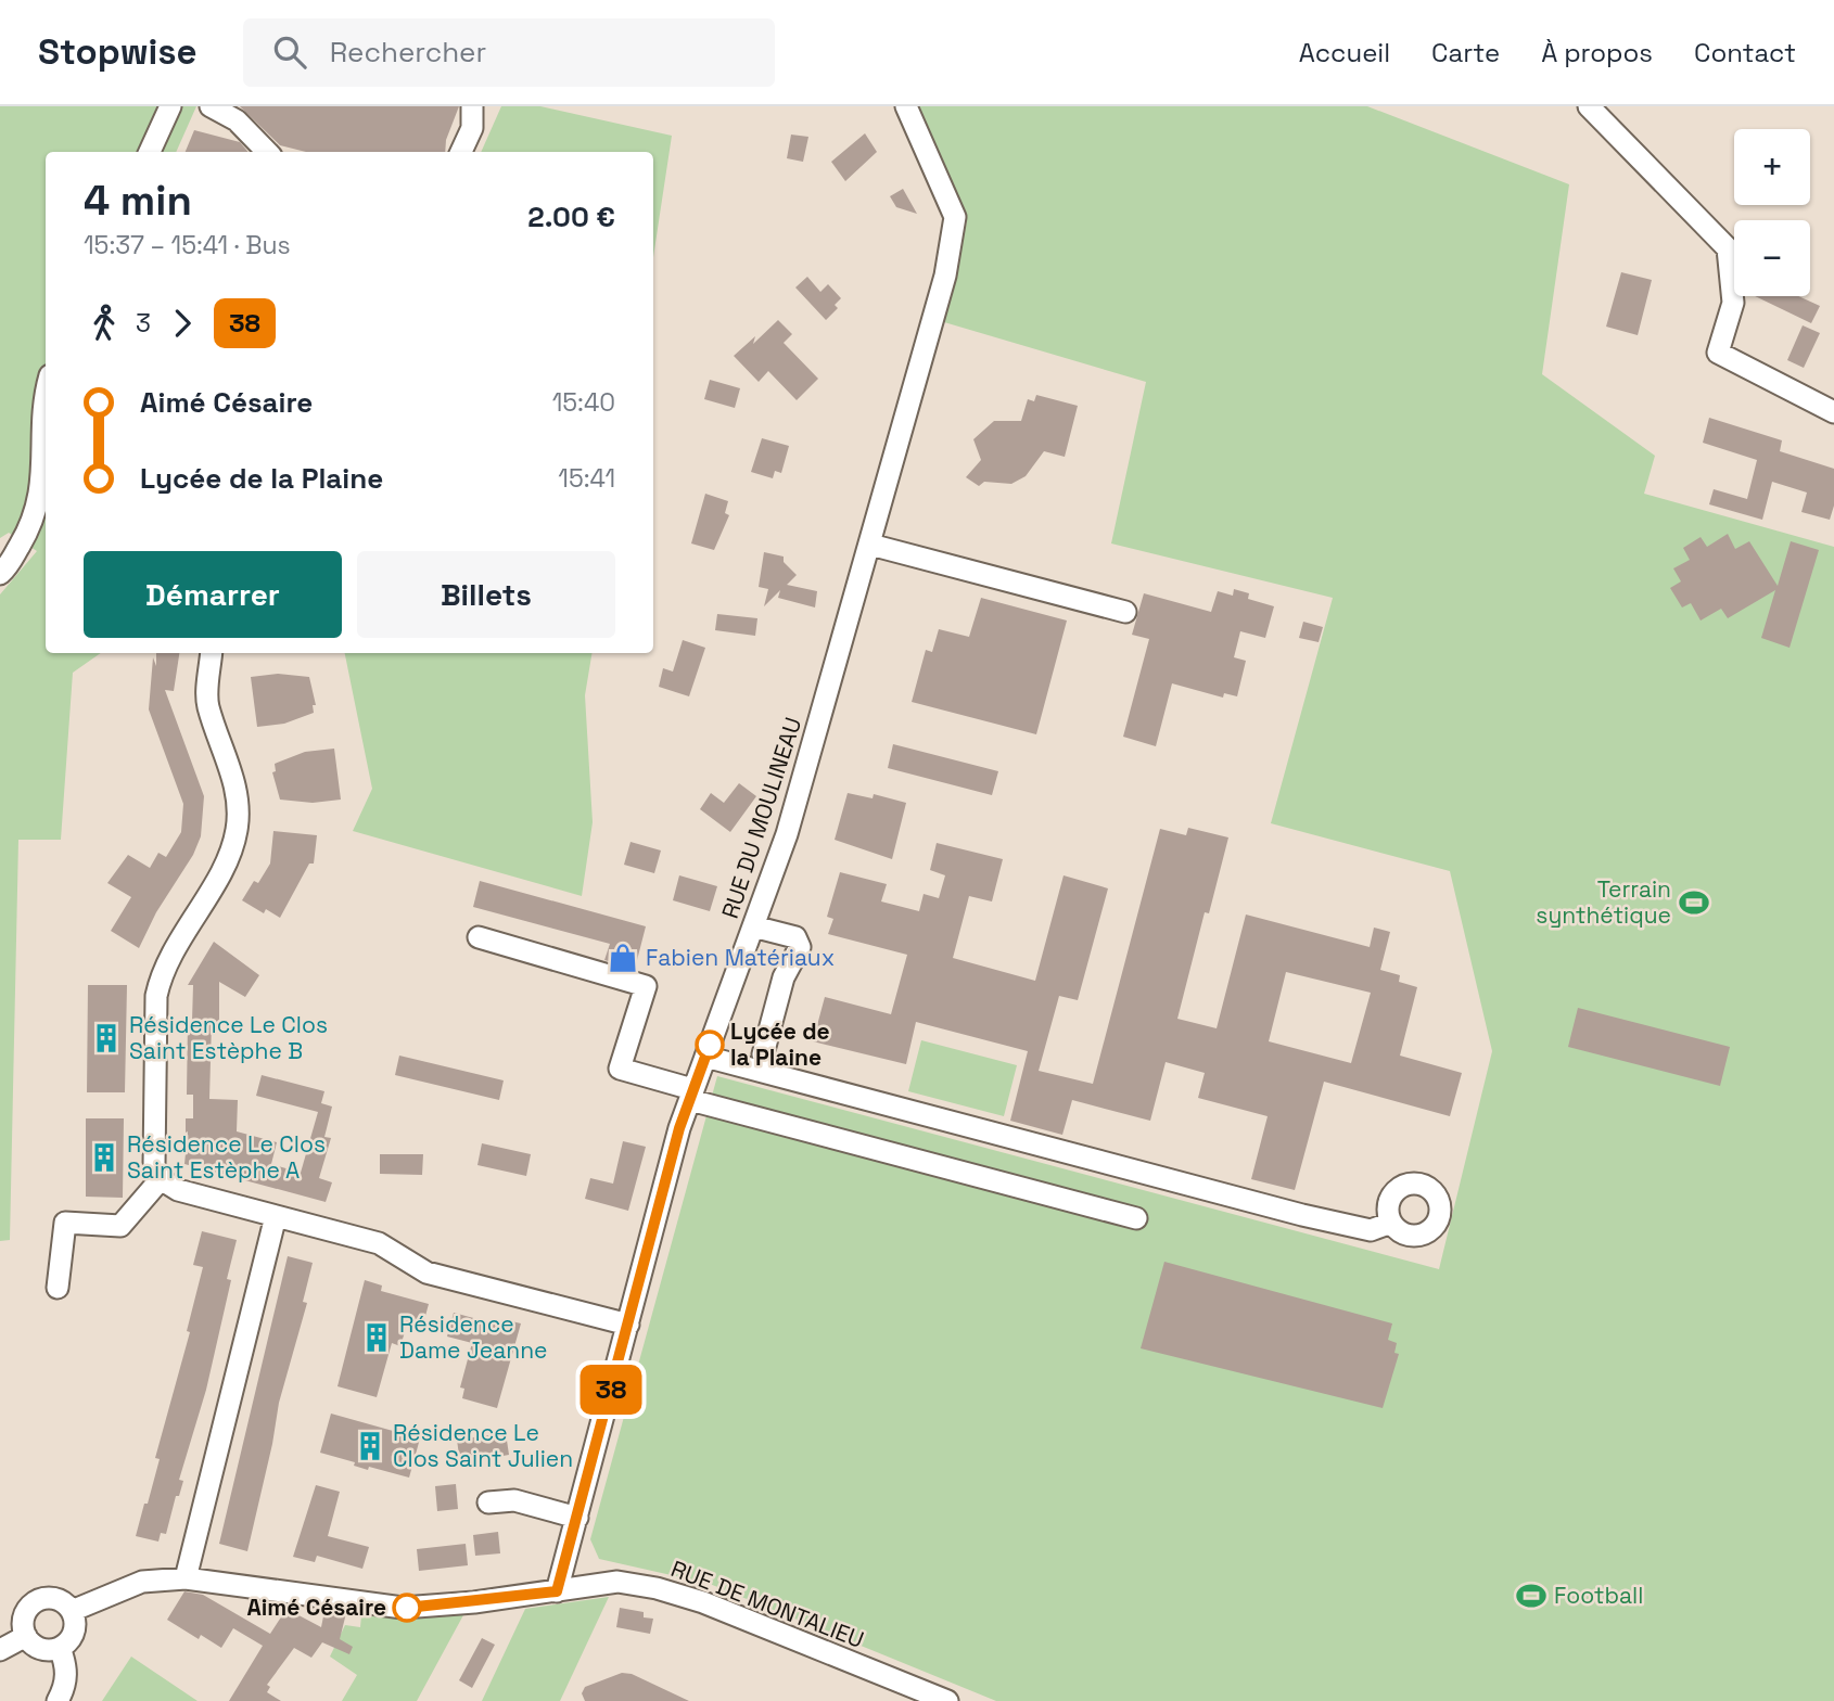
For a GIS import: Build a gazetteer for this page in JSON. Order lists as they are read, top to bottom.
{
  "streets": {
    "street": ["RUE DU MOULINEAU", "RUE DE MONTALIEU"]
  },
  "crossings": [
    ["RUE DU MOULINEAU", "RUE DE MONTALIEU"]
  ],
  "places": {
    "sports": ["Terrain synthétique", "Football"],
    "shop": ["Fabien Matériaux"],
    "building": [
      "Résidence Le Clos Saint Estèphe B",
      "Résidence Le Clos Saint Estèphe A",
      "Résidence Dame Jeanne",
      "Résidence Le Clos Saint Julien"
    ],
    "other": ["Lycée de la Plaine", "Aimé Césaire"]
  },
  "lines": ["bus line 38"],
  "page": {
    "header": "Stopwise",
    "search": "Rechercher",
    "nav": [
      "Accueil",
      "Carte",
      "À propos",
      "Contact"
    ],
    "on_map": "38",
    "map_buttons": ["+", "−"],
    "heading": ["4 min", "15:37 – 15:41 · Bus", "2.00 €"],
    "legs": ["3", "38"],
    "list": [
      {
        "name": "Aimé Césaire",
        "value": "15:40"
      },
      {
        "name": "Lycée de la Plaine",
        "value": "15:41"
      }
    ],
    "buttons": ["Démarrer", "Billets"]
  }
}
